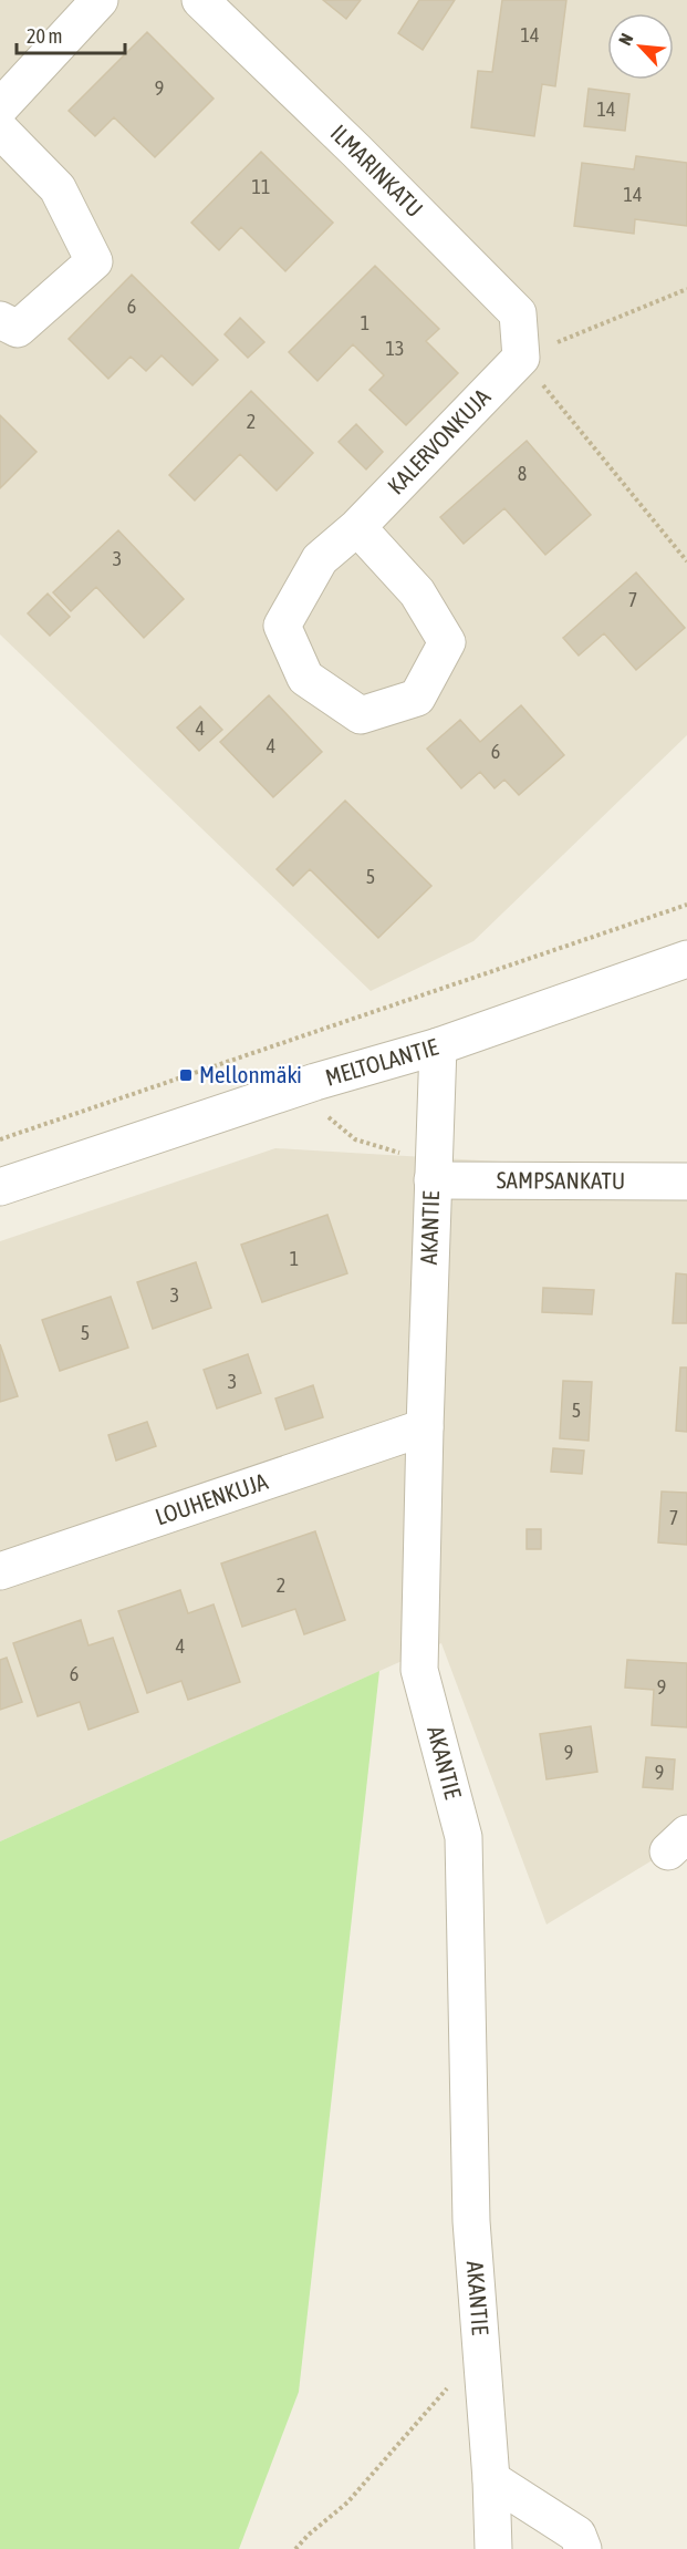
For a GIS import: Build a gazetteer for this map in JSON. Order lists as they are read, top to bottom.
{
  "streets": {
    "street": [
      "ILMARINKATU",
      "KALERVONKUJA",
      "MELTOLANTIE",
      "SAMPSANKATU",
      "AKANTIE",
      "LOUHENKUJA"
    ]
  },
  "crossings": [
    ["ILMARINKATU", "KALERVONKUJA"],
    ["MELTOLANTIE", "AKANTIE"],
    ["SAMPSANKATU", "AKANTIE"],
    ["AKANTIE", "LOUHENKUJA"]
  ],
  "places": {
    "transit": ["Mellonmäki"]
  },
  "house_numbers": [
    "14",
    "9",
    "14",
    "11",
    "14",
    "6",
    "1",
    "13",
    "2",
    "8",
    "3",
    "7",
    "4",
    "4",
    "6",
    "5",
    "1",
    "3",
    "5",
    "3",
    "5",
    "7",
    "2",
    "4",
    "6",
    "9",
    "9",
    "9"
  ],
  "scale_bar": "20 m",
  "north": "top left"
}
